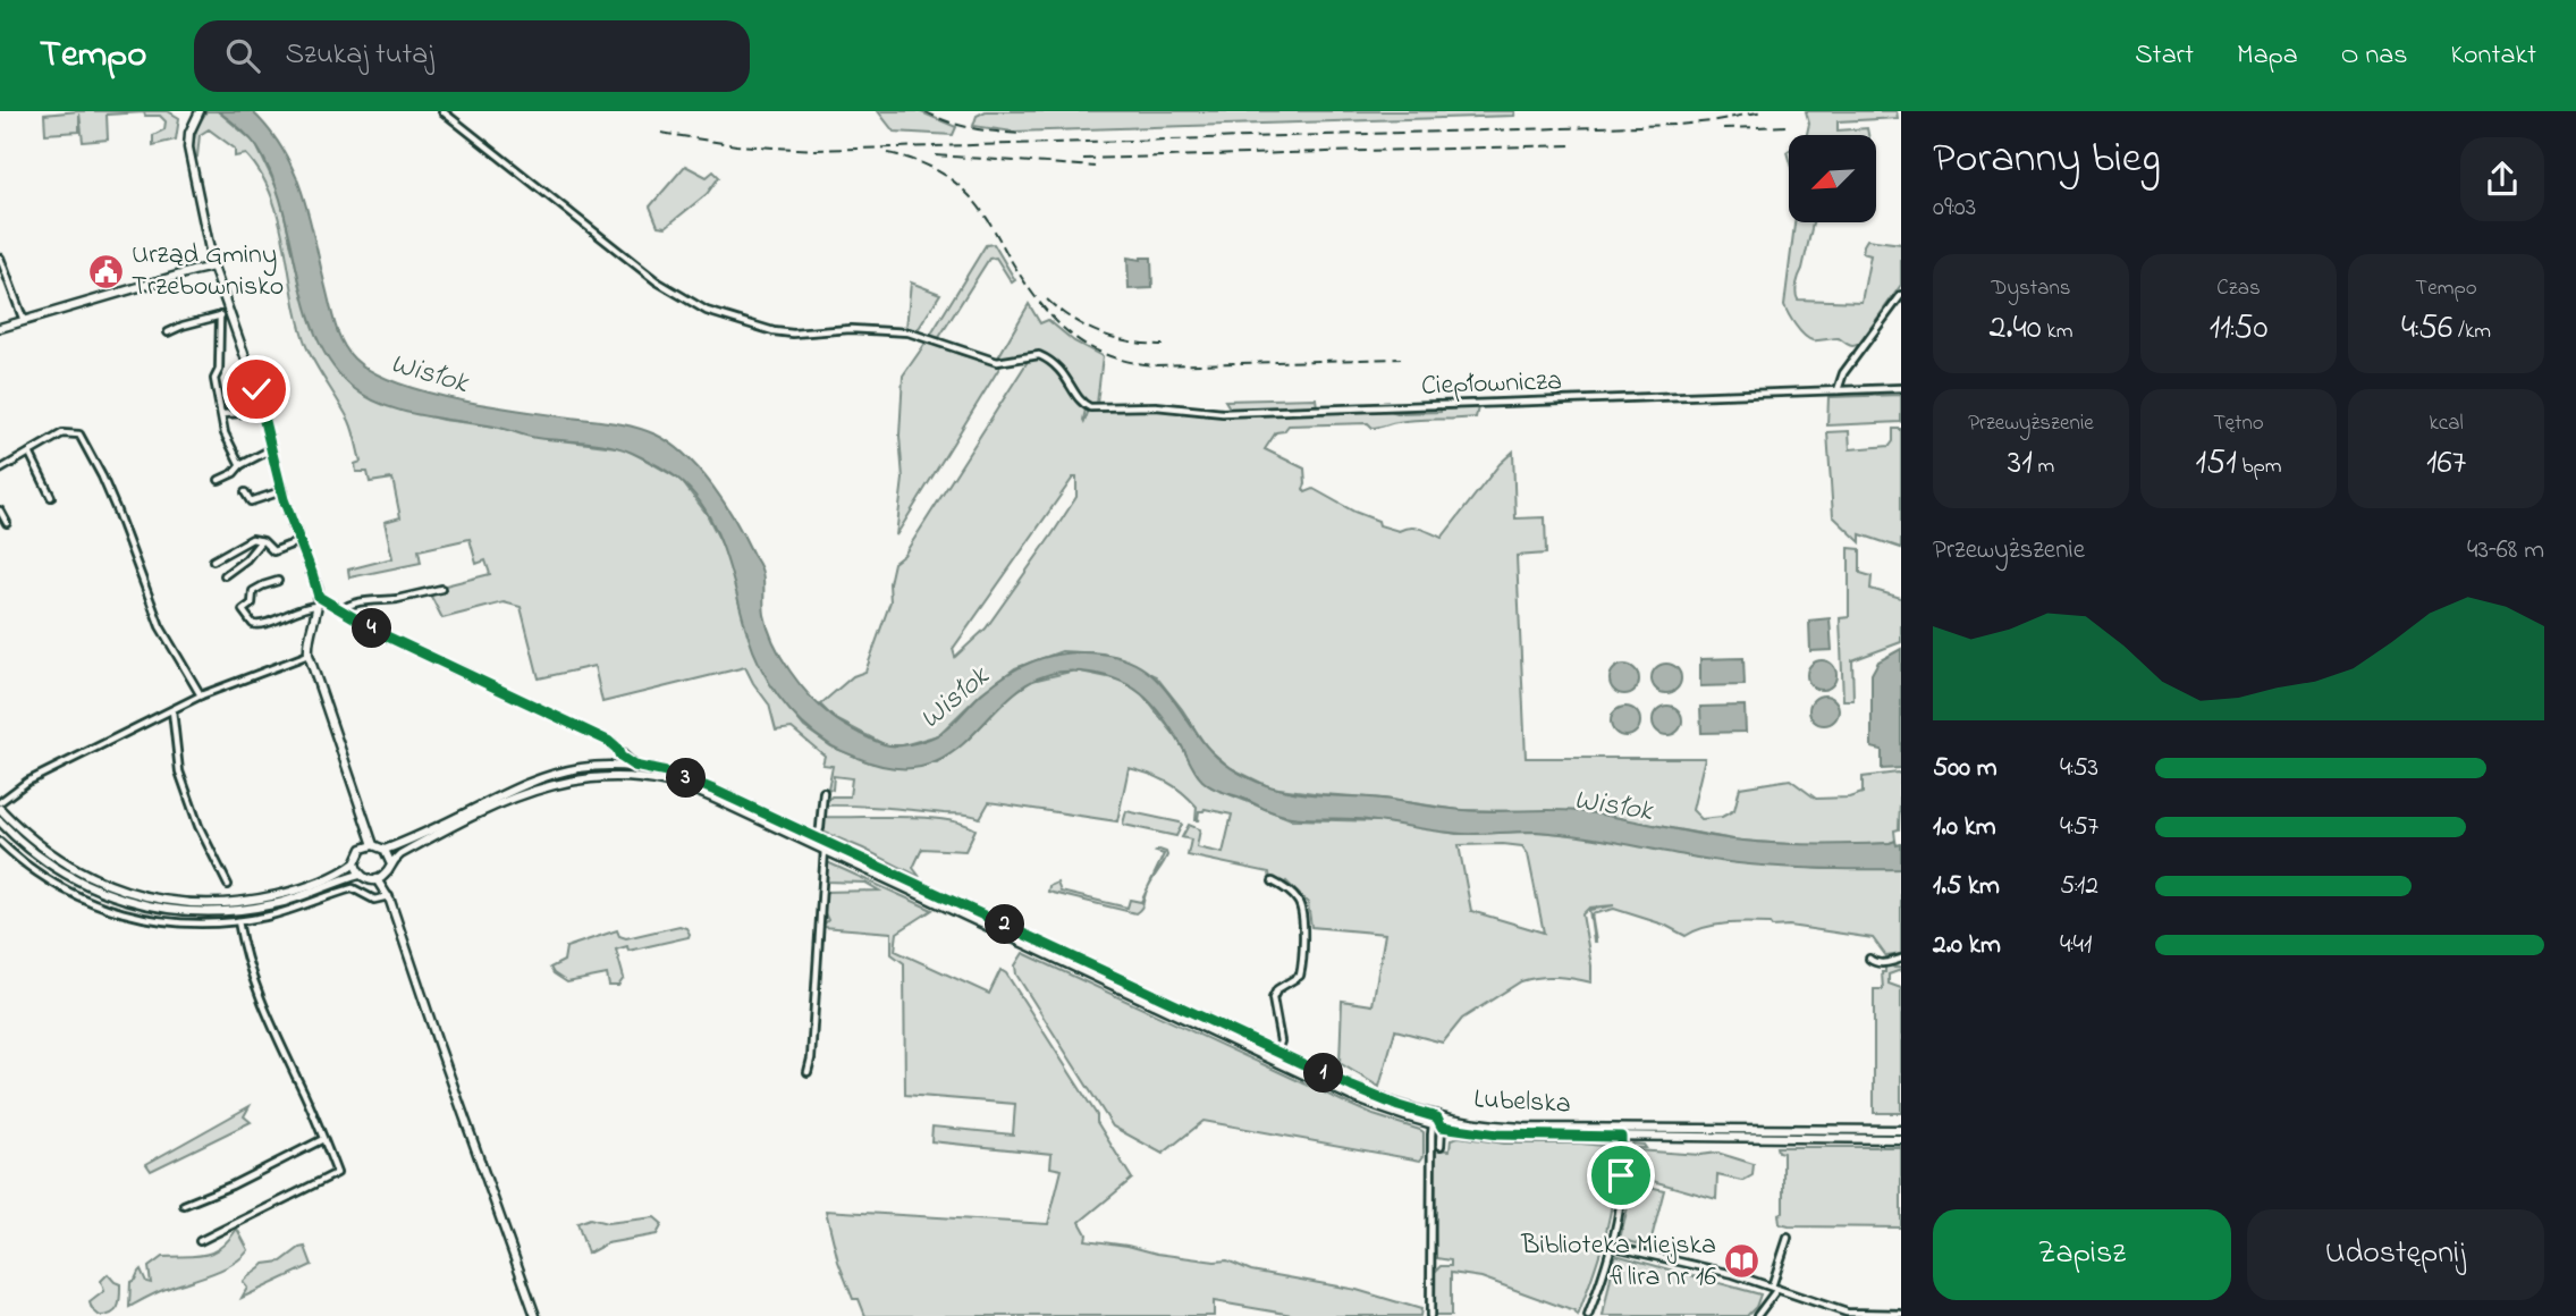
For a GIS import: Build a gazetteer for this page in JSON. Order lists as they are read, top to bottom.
{
  "streets": {
    "main road": ["Lubelska"],
    "street": ["Ciepłownicza"]
  },
  "water": ["Wisłok"],
  "places": {
    "public building": ["Urząd Gminy Trzebownisko"],
    "library": ["Biblioteka Miejska filira nr 16"]
  },
  "north": "bottom left",
  "page": {
    "header": "Tempo",
    "search": "Szukaj tutaj",
    "nav": [
      "Start",
      "Mapa",
      "O nas",
      "Kontakt"
    ],
    "heading": ["Poranny bieg", "09:03"],
    "stats": [
      ["Dystans", "2.40 km"],
      ["Czas", "11:50"],
      ["Tempo", "4:56 /km"],
      ["Przewyższenie", "31 m"],
      ["Tętno", "151 bpm"],
      ["kcal", "167"]
    ],
    "chart": ["Przewyższenie", "43–68 m"],
    "pins": [
      "4",
      "3",
      "2",
      "1"
    ],
    "list": [
      {
        "name": "500 m",
        "note": "4:53"
      },
      {
        "name": "1.0 km",
        "note": "4:57"
      },
      {
        "name": "1.5 km",
        "note": "5:12"
      },
      {
        "name": "2.0 km",
        "note": "4:41"
      }
    ],
    "buttons": ["Zapisz", "Udostępnij"]
  }
}
